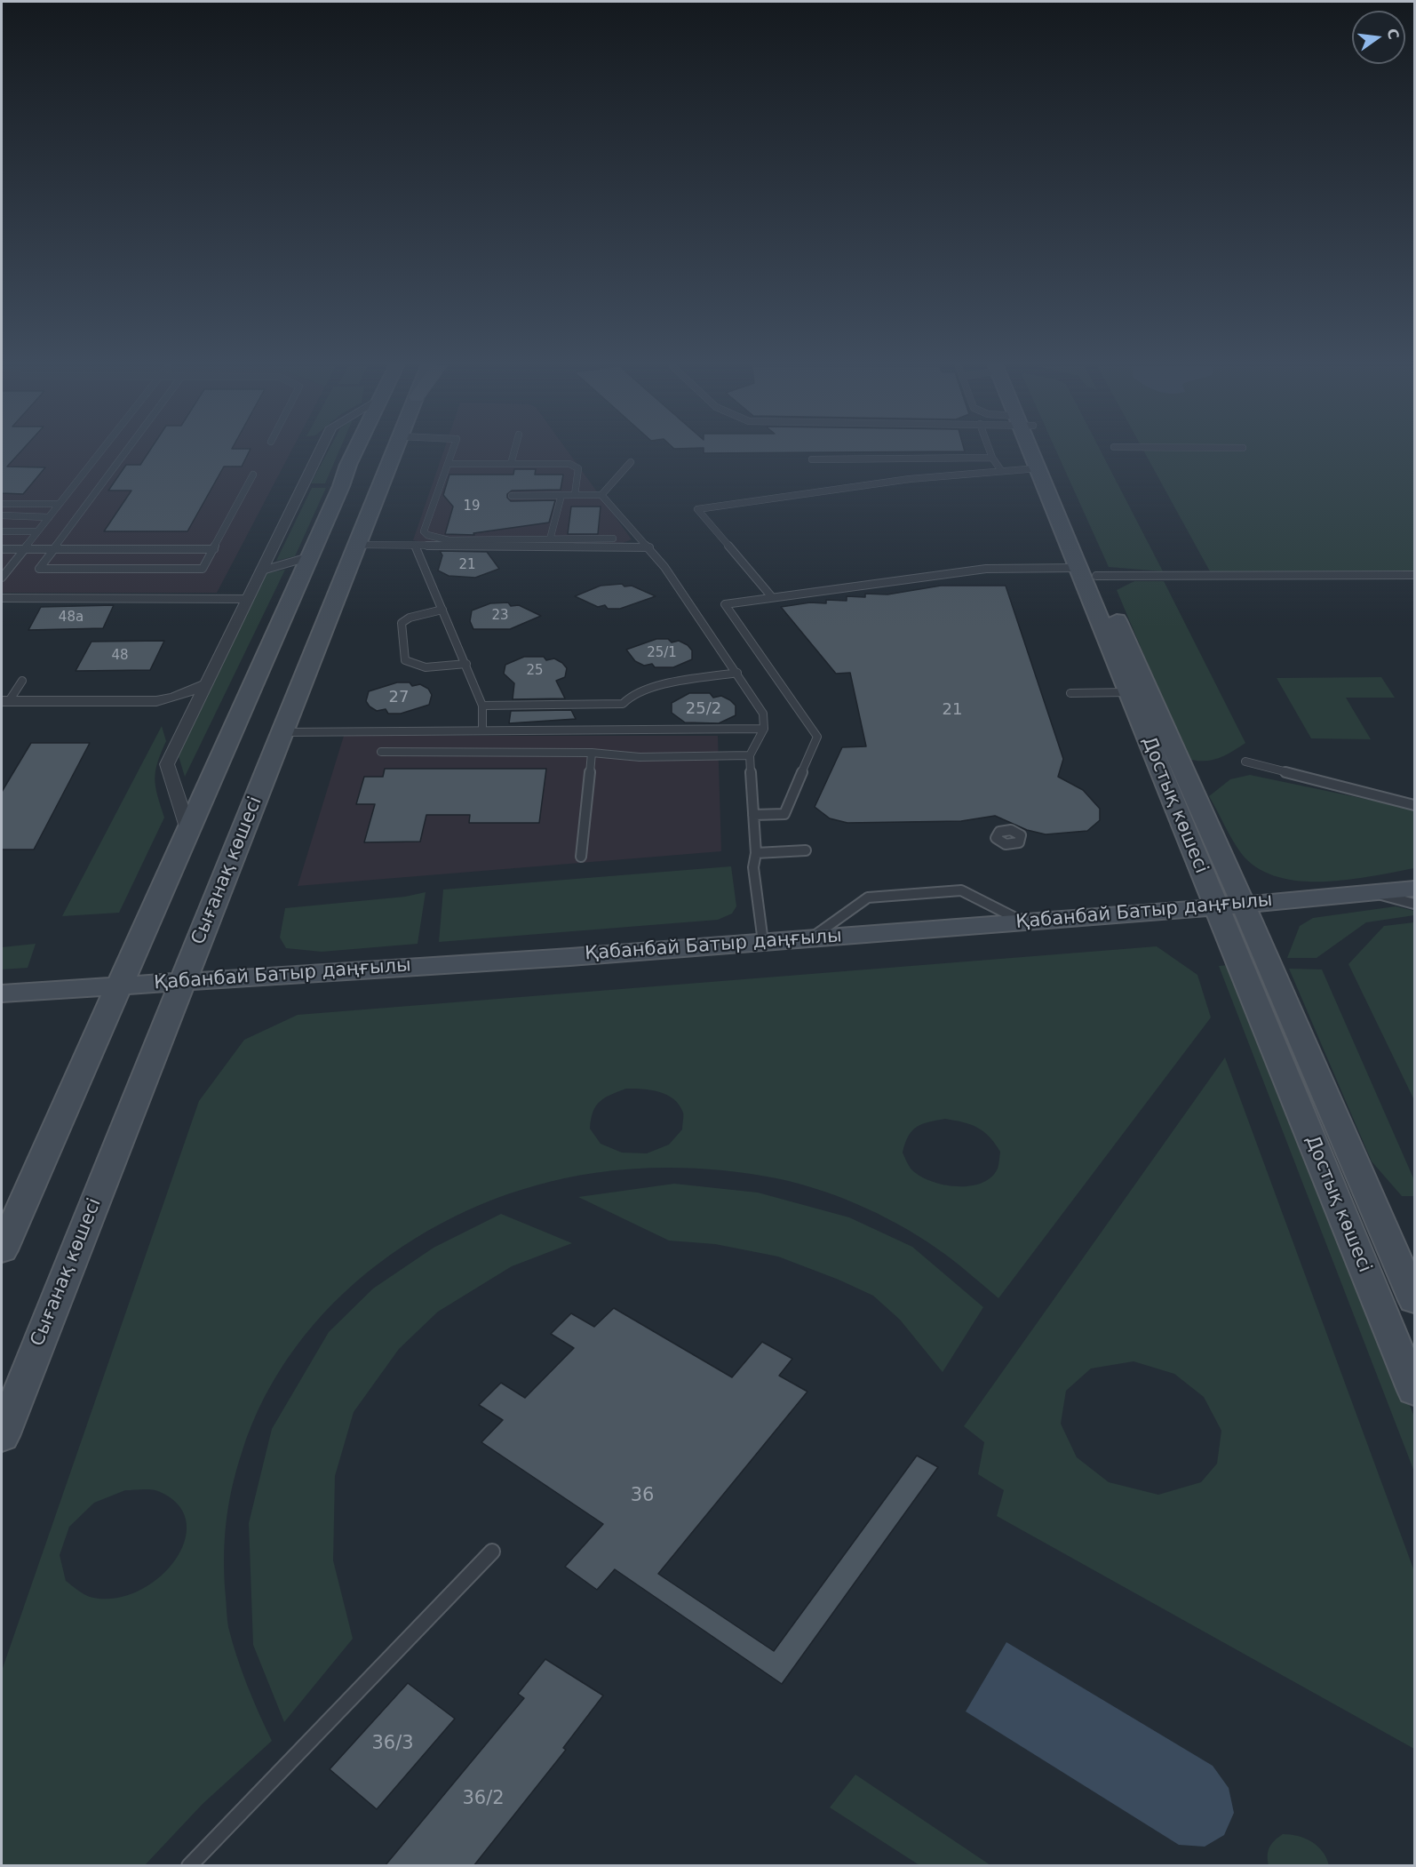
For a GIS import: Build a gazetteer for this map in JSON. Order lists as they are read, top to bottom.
{
  "streets": {
    "main road": ["Достық көшесі", "Сығанақ көшесі", "Қабанбай Батыр даңғылы"]
  },
  "crossings": [
    ["Достық көшесі", "Қабанбай Батыр даңғылы"],
    ["Сығанақ көшесі", "Қабанбай Батыр даңғылы"]
  ],
  "house_numbers": [
    "19",
    "21",
    "23",
    "48а",
    "25/1",
    "48",
    "25",
    "27",
    "25/2",
    "21",
    "36",
    "36/3",
    "36/2"
  ],
  "north": "right"
}
